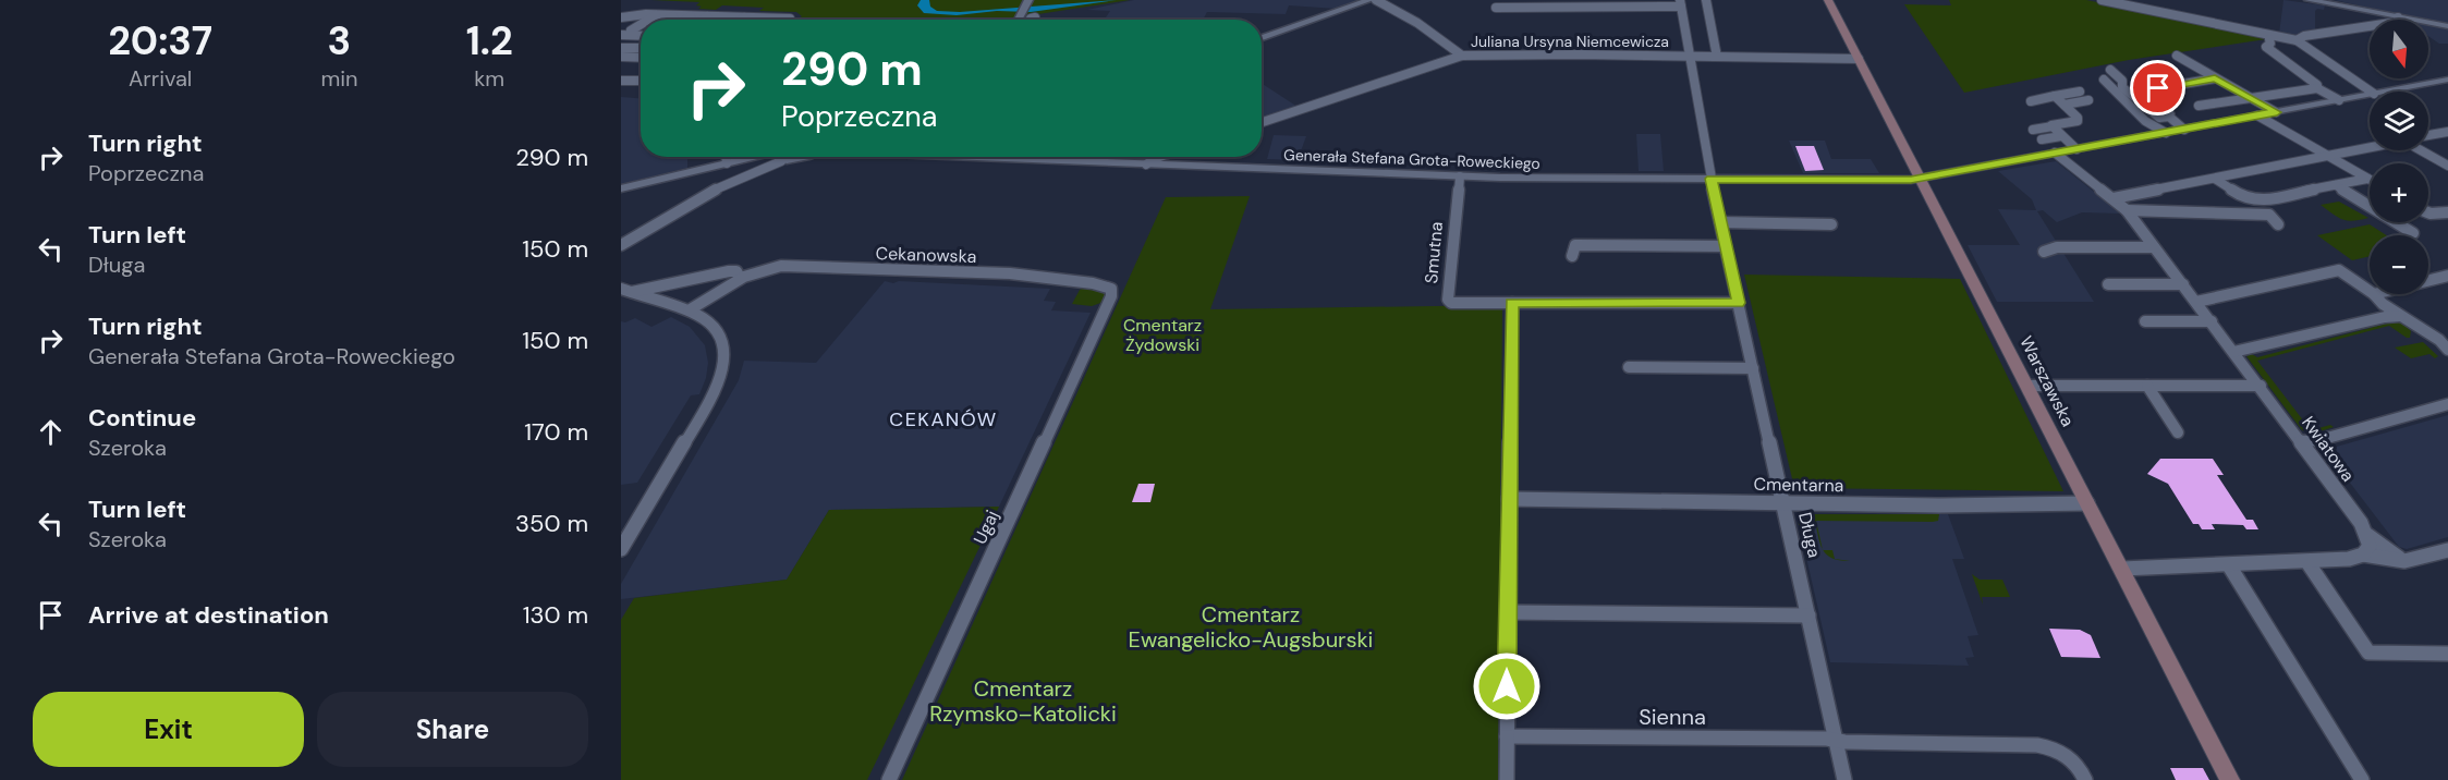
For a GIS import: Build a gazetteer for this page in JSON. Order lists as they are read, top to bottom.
{
  "streets": {
    "main road": ["Warszawska"],
    "street": [
      "Juliana Ursyna Niemcewicza",
      "Generała Stefana Grota-Roweckiego",
      "Smutna",
      "Cekanowska",
      "Kwiatowa",
      "Cmentarna",
      "Ugaj",
      "Długa",
      "Sienna"
    ]
  },
  "crossings": [
    ["Juliana Ursyna Niemcewicza", "Warszawska"],
    ["Juliana Ursyna Niemcewicza", "Długa"],
    ["Generała Stefana Grota-Roweckiego", "Smutna"],
    ["Generała Stefana Grota-Roweckiego", "Warszawska"],
    ["Generała Stefana Grota-Roweckiego", "Kwiatowa"],
    ["Generała Stefana Grota-Roweckiego", "Długa"],
    ["Cekanowska", "Ugaj"],
    ["Warszawska", "Cmentarna"],
    ["Cmentarna", "Długa"],
    ["Długa", "Sienna"]
  ],
  "districts": ["CEKANÓW"],
  "parks": ["Cmentarz Żydowski", "Cmentarz Ewangelicko-Augsburski", "Cmentarz Rzymsko–Katolicki"],
  "north": "bottom",
  "page": {
    "eta": [
      "20:37",
      "Arrival",
      "3",
      "min",
      "1.2",
      "km"
    ],
    "map_buttons": ["+", "−"],
    "turn": ["290 m", "Poprzeczna"],
    "list": [
      {
        "name": "Turn right",
        "note": "Poprzeczna",
        "value": "290 m"
      },
      {
        "name": "Turn left",
        "note": "Długa",
        "value": "150 m"
      },
      {
        "name": "Turn right",
        "note": "Generała Stefana Grota-Roweckiego",
        "value": "150 m"
      },
      {
        "name": "Continue",
        "note": "Szeroka",
        "value": "170 m"
      },
      {
        "name": "Turn left",
        "note": "Szeroka",
        "value": "350 m"
      },
      {
        "name": "Arrive at destination",
        "value": "130 m"
      }
    ],
    "buttons": ["Exit", "Share"]
  }
}
